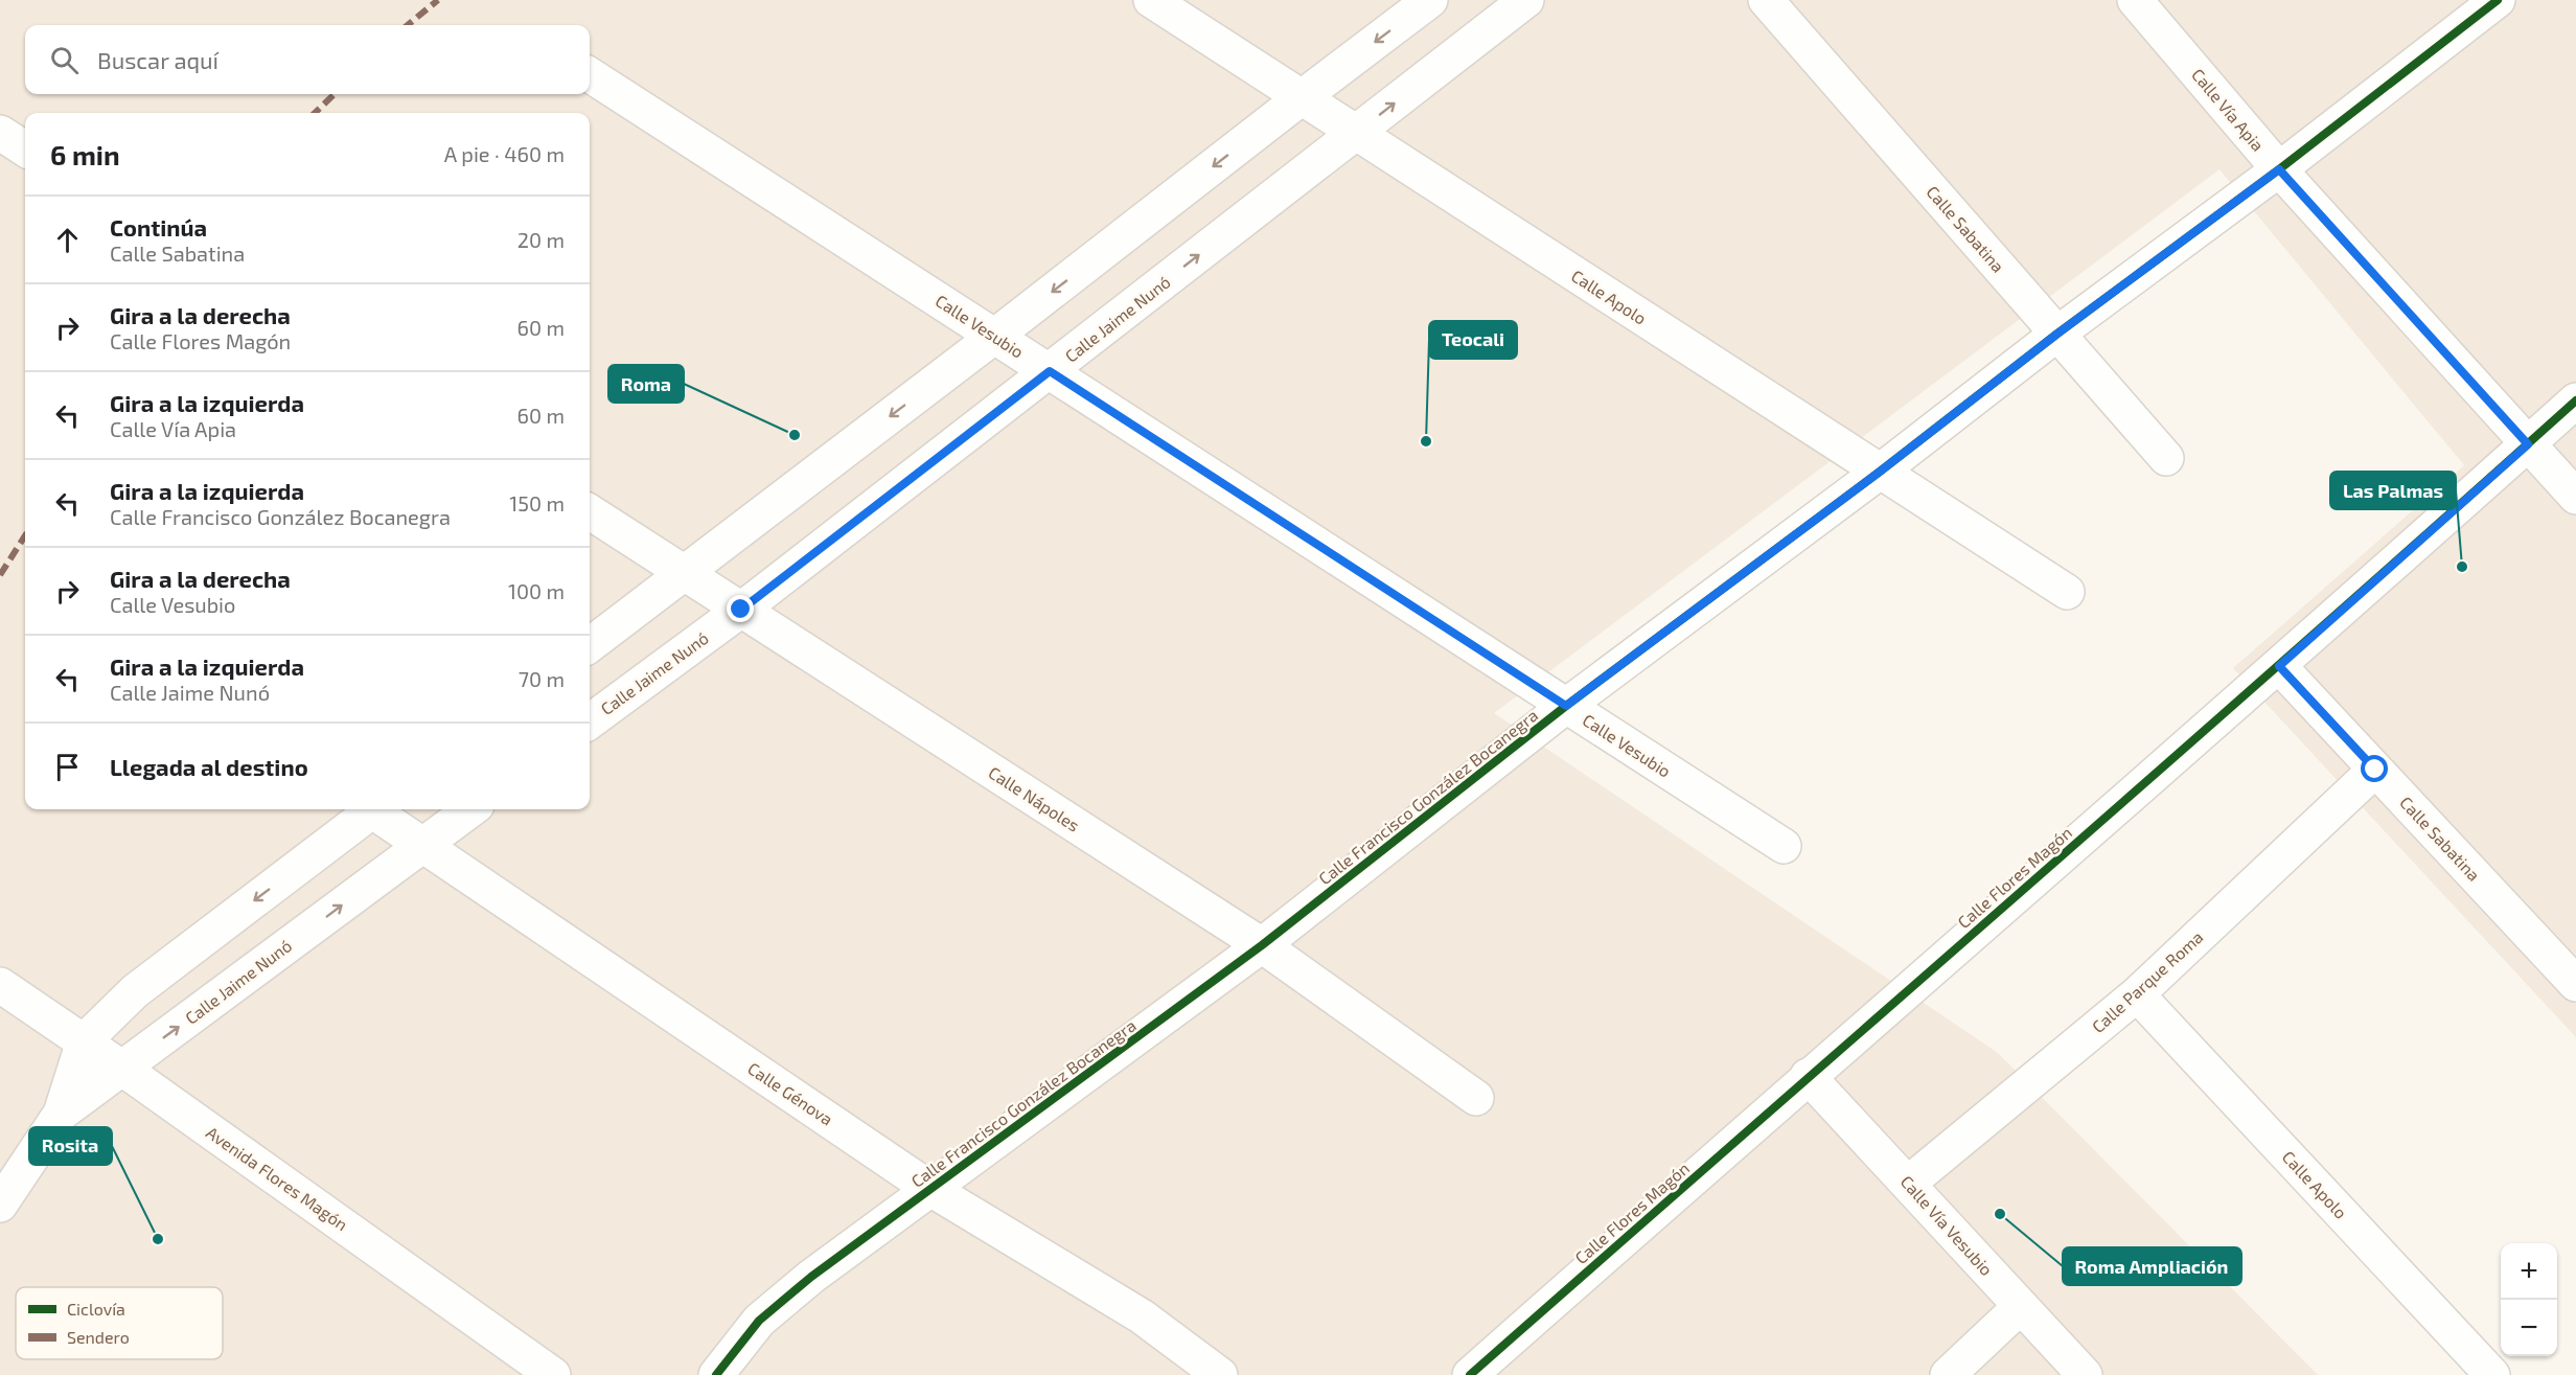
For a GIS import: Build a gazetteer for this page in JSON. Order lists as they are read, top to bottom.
{
  "streets": {
    "street": [
      "Calle Vía Apia",
      "Calle Sabatina",
      "Calle Apolo",
      "Calle Jaime Nunó",
      "Calle Vesubio",
      "Calle Francisco González Bocanegra",
      "Calle Nápoles",
      "Calle Flores Magón",
      "Calle Parque Roma",
      "Calle Génova",
      "Avenida Flores Magón",
      "Calle Vía Vesubio"
    ]
  },
  "crossings": [
    ["Calle Vía Apia", "Calle Francisco González Bocanegra"],
    ["Calle Vía Apia", "Calle Flores Magón"],
    ["Calle Sabatina", "Calle Francisco González Bocanegra"],
    ["Calle Sabatina", "Calle Flores Magón"],
    ["Calle Sabatina", "Calle Parque Roma"],
    ["Calle Apolo", "Calle Jaime Nunó"],
    ["Calle Apolo", "Calle Francisco González Bocanegra"],
    ["Calle Apolo", "Calle Parque Roma"],
    ["Calle Jaime Nunó", "Calle Vesubio"],
    ["Calle Jaime Nunó", "Calle Nápoles"],
    ["Calle Jaime Nunó", "Calle Génova"],
    ["Calle Jaime Nunó", "Avenida Flores Magón"],
    ["Calle Vesubio", "Calle Francisco González Bocanegra"],
    ["Calle Francisco González Bocanegra", "Calle Nápoles"],
    ["Calle Francisco González Bocanegra", "Calle Génova"],
    ["Calle Flores Magón", "Calle Vía Vesubio"],
    ["Calle Parque Roma", "Calle Vía Vesubio"]
  ],
  "places": [
    "Roma",
    "Teocali",
    "Las Palmas",
    "Roma Ampliación",
    "Rosita"
  ],
  "legend": ["Ciclovía", "Sendero"],
  "page": {
    "search": "Buscar aquí",
    "heading": ["6 min", "A pie · 460 m"],
    "list": [
      ["Continúa", "Calle Sabatina", "20 m"],
      ["Gira a la derecha", "Calle Flores Magón", "60 m"],
      ["Gira a la izquierda", "Calle Vía Apia", "60 m"],
      ["Gira a la izquierda", "Calle Francisco González Bocanegra", "150 m"],
      ["Gira a la derecha", "Calle Vesubio", "100 m"],
      ["Gira a la izquierda", "Calle Jaime Nunó", "70 m"],
      "Llegada al destino"
    ],
    "map_buttons": ["+", "−"]
  }
}
